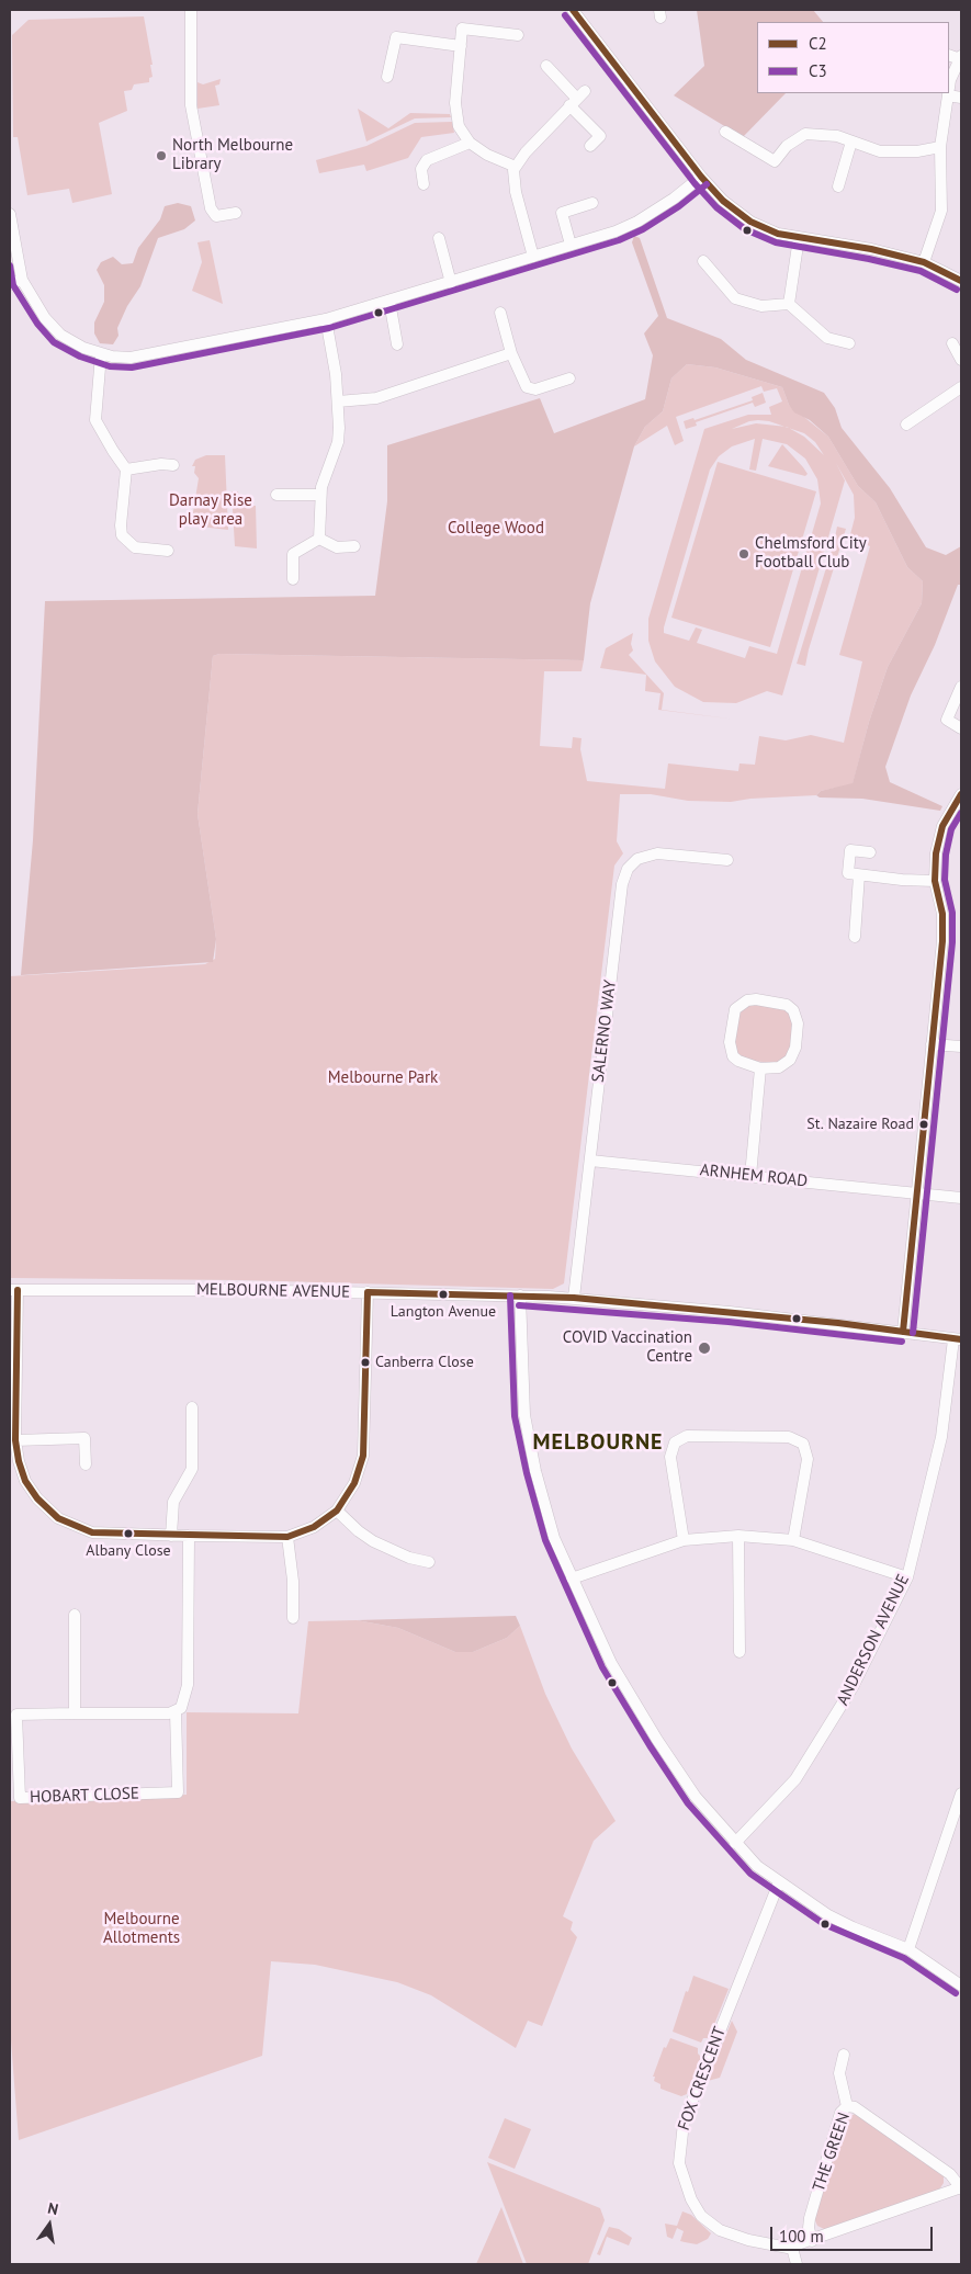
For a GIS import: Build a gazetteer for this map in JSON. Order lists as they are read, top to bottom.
{
  "streets": {
    "street": [
      "SALERNO WAY",
      "ARNHEM ROAD",
      "MELBOURNE AVENUE",
      "ANDERSON AVENUE",
      "HOBART CLOSE",
      "FOX CRESCENT",
      "THE GREEN"
    ]
  },
  "crossings": [
    ["SALERNO WAY", "ARNHEM ROAD"],
    ["SALERNO WAY", "MELBOURNE AVENUE"],
    ["MELBOURNE AVENUE", "ANDERSON AVENUE"],
    ["FOX CRESCENT", "THE GREEN"]
  ],
  "districts": ["MELBOURNE"],
  "parks": [
    "Darnay Rise play area",
    "College Wood",
    "Melbourne Park",
    "Melbourne Allotments"
  ],
  "places": [
    "North Melbourne Library",
    "Chelmsford City Football Club",
    "St. Nazaire Road",
    "Langton Avenue",
    "COVID Vaccination Centre",
    "Canberra Close",
    "Albany Close"
  ],
  "lines": ["transit line C2", "transit line C3"],
  "legend": ["C2", "C3"],
  "scale_bar": "100 m",
  "north": "top"
}
